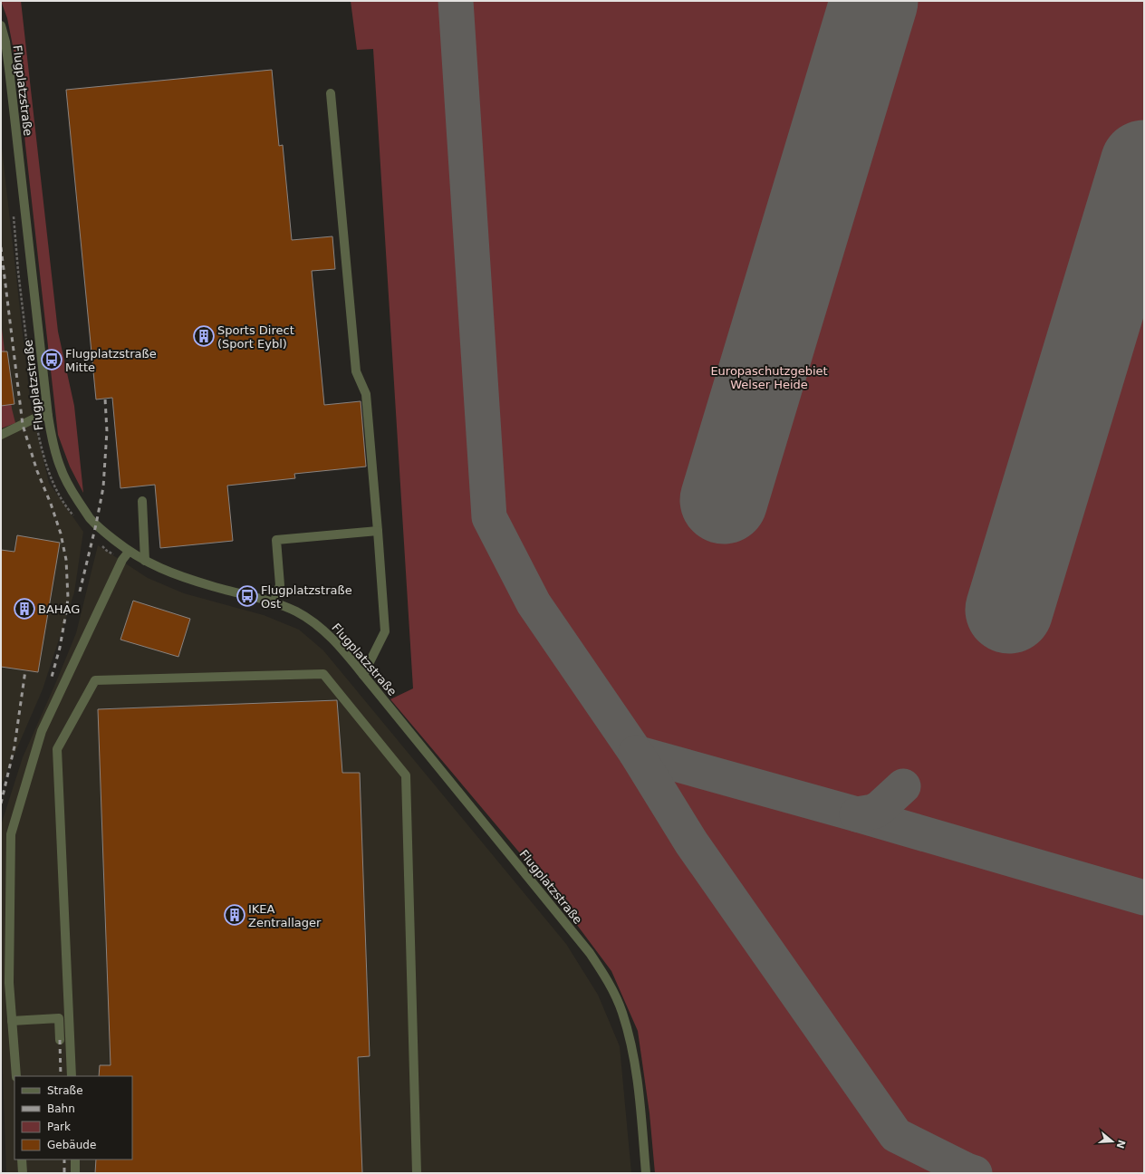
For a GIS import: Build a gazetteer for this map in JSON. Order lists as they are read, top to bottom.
{
  "streets": {
    "street": ["Flugplatzstraße"]
  },
  "parks": ["Europaschutzgebiet Welser Heide"],
  "places": {
    "building": ["Sports Direct (Sport Eybl)", "BAHAG", "IKEA Zentrallager"],
    "bus stop": ["Flugplatzstraße Mitte", "Flugplatzstraße Ost"]
  },
  "legend": [
    "Straße",
    "Bahn",
    "Park",
    "Gebäude"
  ],
  "north": "right"
}
